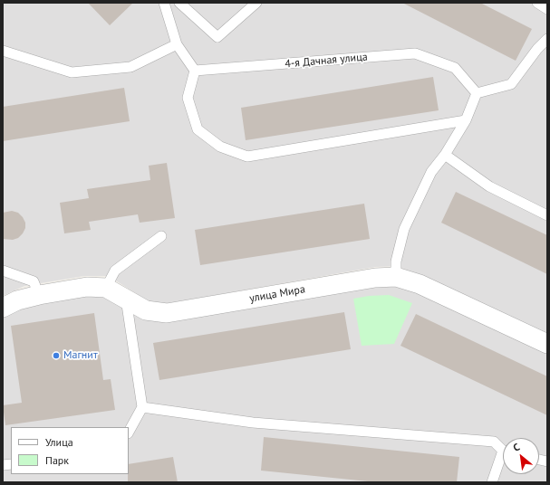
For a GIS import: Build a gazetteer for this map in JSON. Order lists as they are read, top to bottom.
{
  "streets": {
    "street": ["улица Мира"],
    "lane": ["4-я Дачная улица"]
  },
  "places": ["Магнит"],
  "legend": ["Улица", "Парк"],
  "north": "top left"
}
